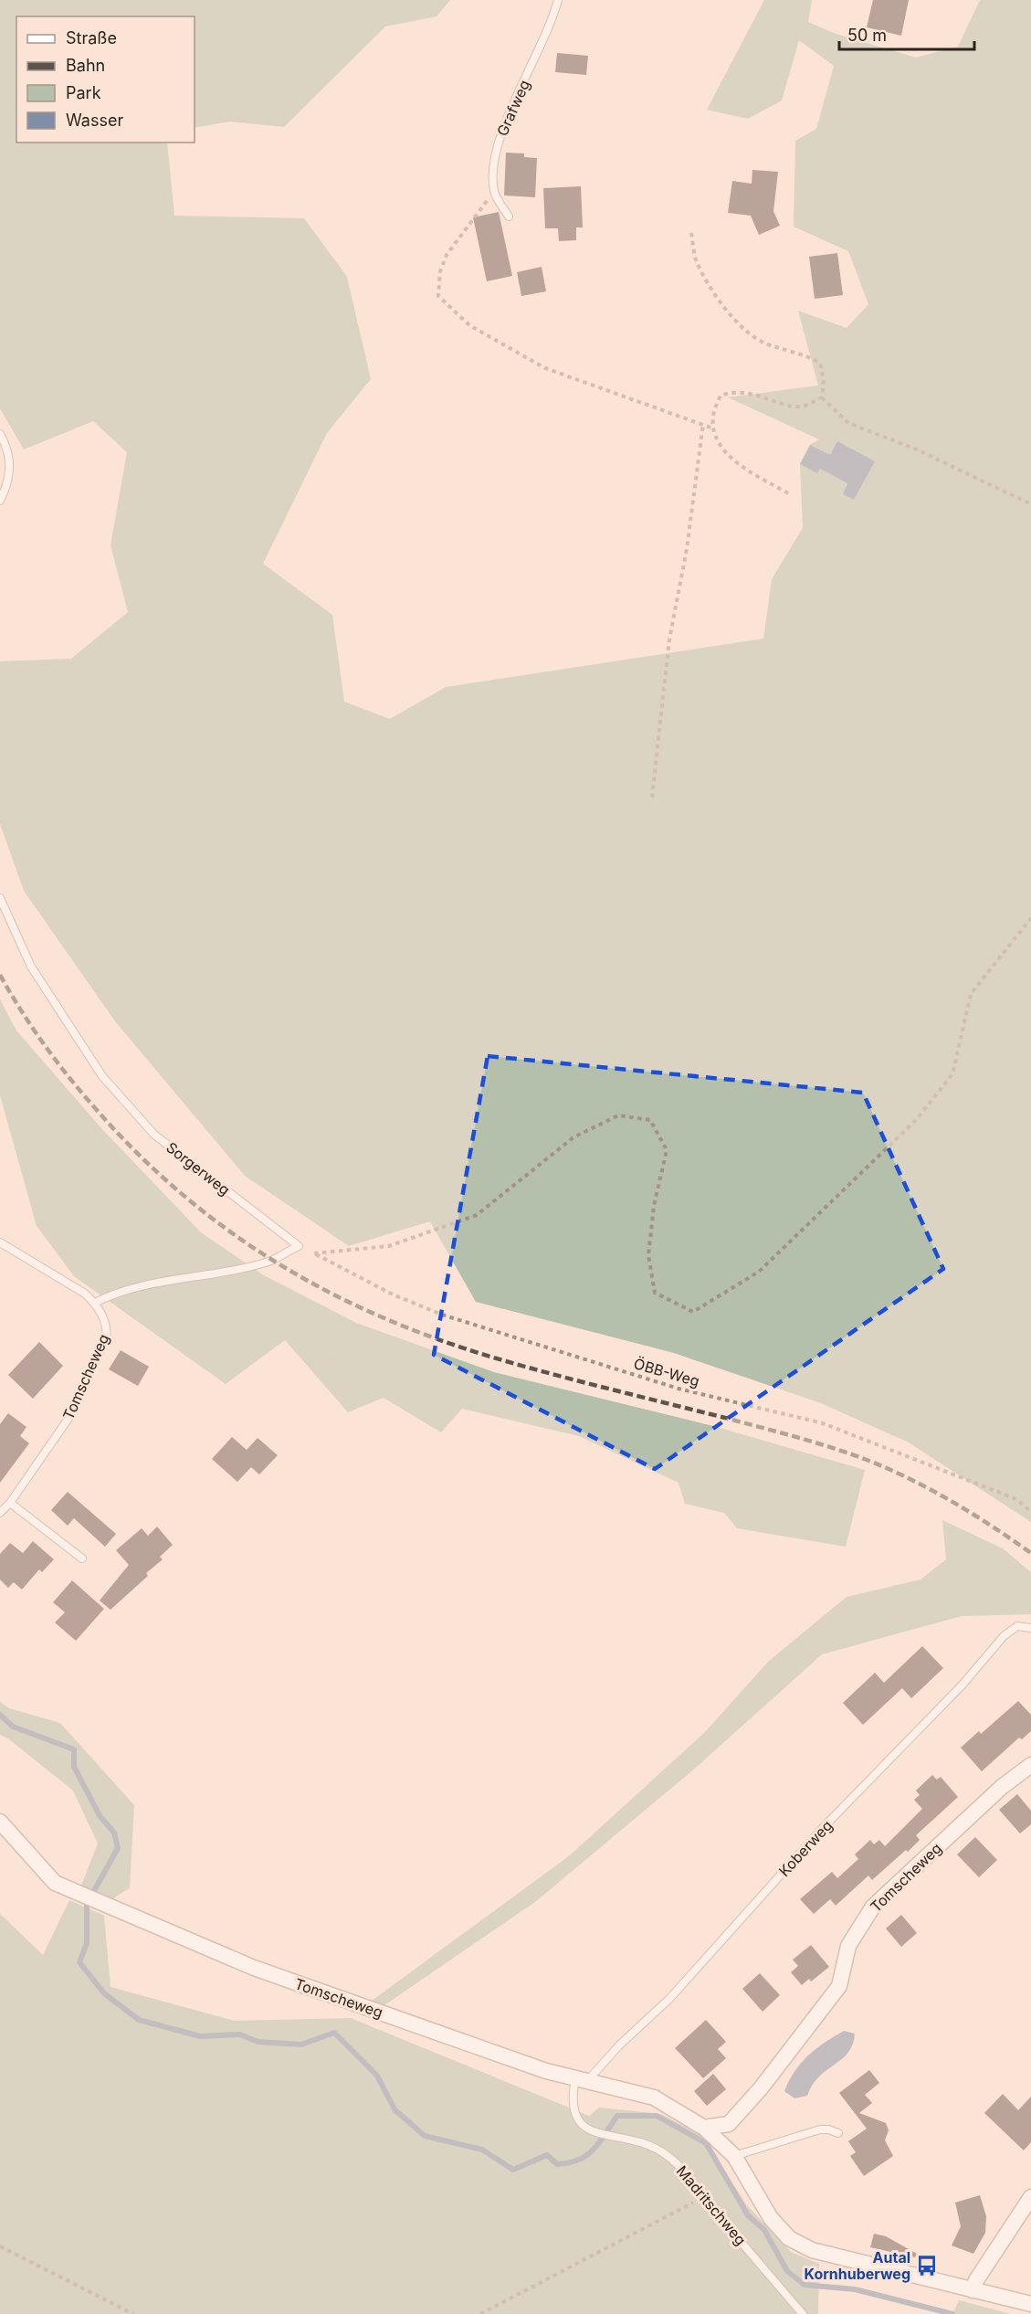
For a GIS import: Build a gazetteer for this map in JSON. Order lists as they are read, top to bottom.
{
  "streets": {
    "street": ["Tomscheweg"],
    "lane": [
      "Grafweg",
      "Sorgerweg",
      "Koberweg",
      "Madritschweg"
    ],
    "path": ["ÖBB-Weg"]
  },
  "crossings": [
    ["Sorgerweg", "ÖBB-Weg"],
    ["Tomscheweg", "Koberweg"],
    ["Tomscheweg", "Madritschweg"],
    ["Koberweg", "Madritschweg"]
  ],
  "places": {
    "bus stop": ["Autal Kornhuberweg"]
  },
  "legend": [
    "Straße",
    "Bahn",
    "Park",
    "Wasser"
  ],
  "scale_bar": "50 m"
}
